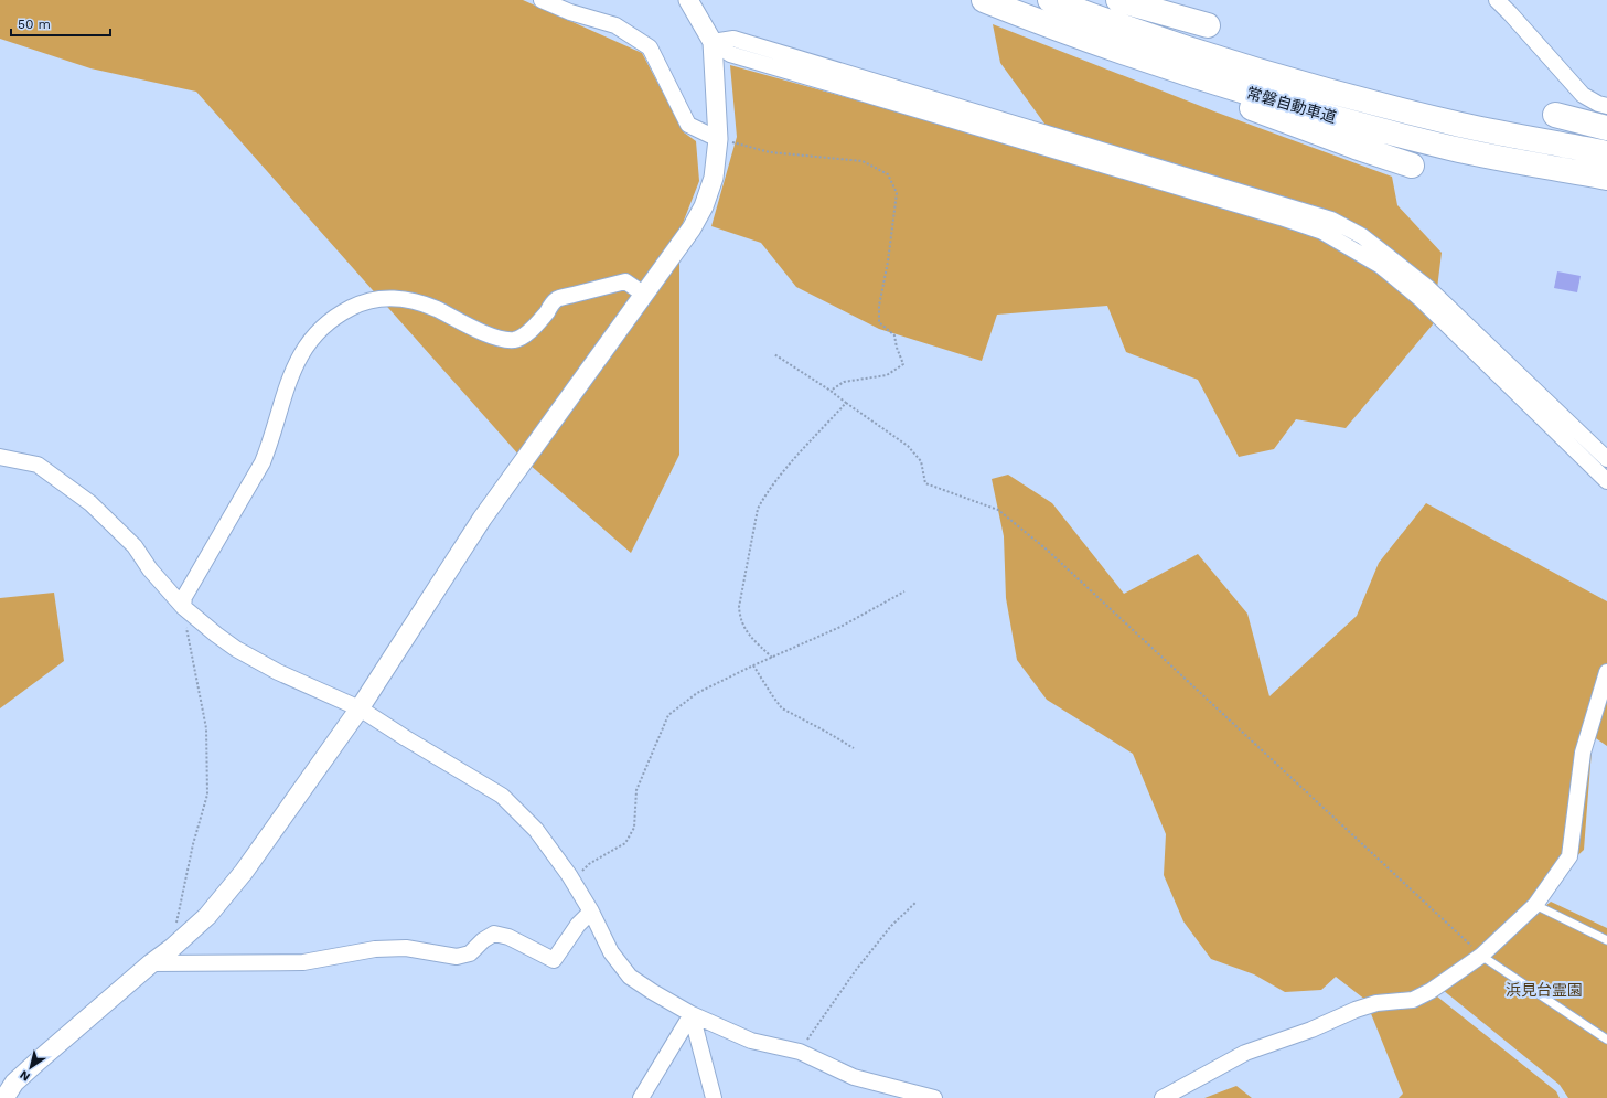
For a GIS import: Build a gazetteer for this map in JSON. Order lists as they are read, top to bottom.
{
  "streets": {
    "highway": ["常磐自動車道"]
  },
  "parks": ["浜見台霊園"],
  "scale_bar": "50 m",
  "north": "bottom left"
}
